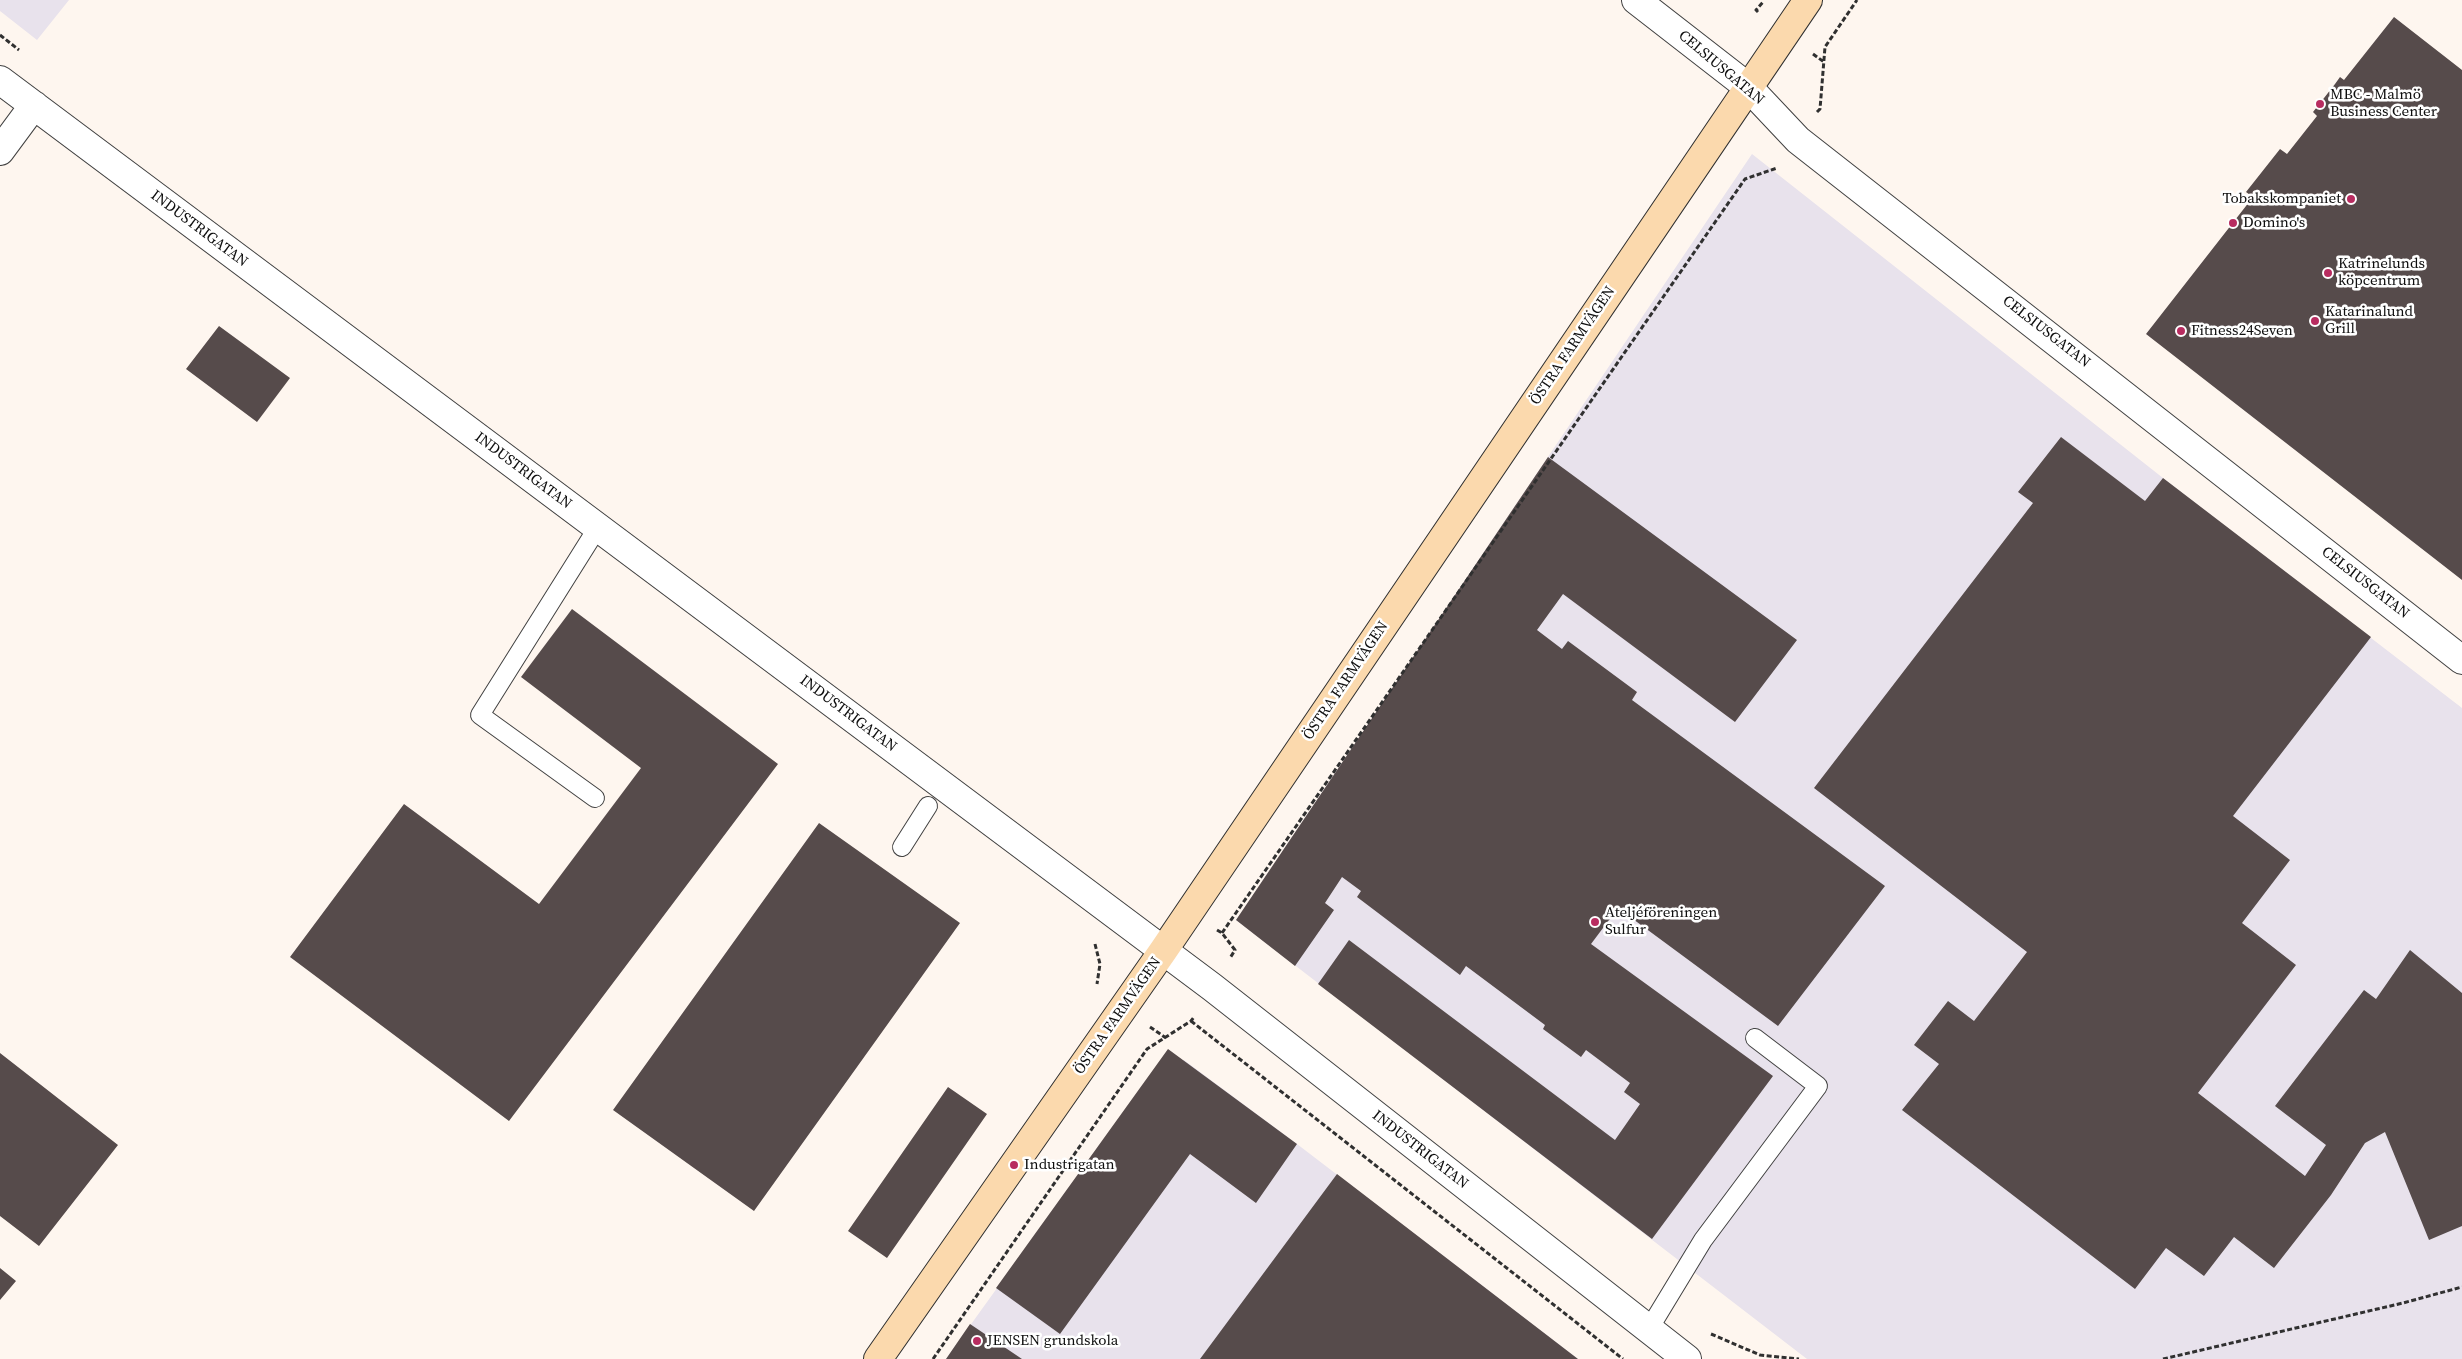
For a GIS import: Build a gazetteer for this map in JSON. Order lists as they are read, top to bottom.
{
  "streets": {
    "street": ["CELSIUSGATAN", "INDUSTRIGATAN", "ÖSTRA FARMVÄGEN"]
  },
  "crossings": [
    ["CELSIUSGATAN", "ÖSTRA FARMVÄGEN"],
    ["INDUSTRIGATAN", "ÖSTRA FARMVÄGEN"]
  ],
  "places": [
    "MBC - Malmö Business Center",
    "Tobakskompaniet",
    "Domino's",
    "Katrinelunds köpcentrum",
    "Katarinalund Grill",
    "Fitness24Seven",
    "Ateljéföreningen Sulfur",
    "Industrigatan",
    "JENSEN grundskola"
  ]
}
